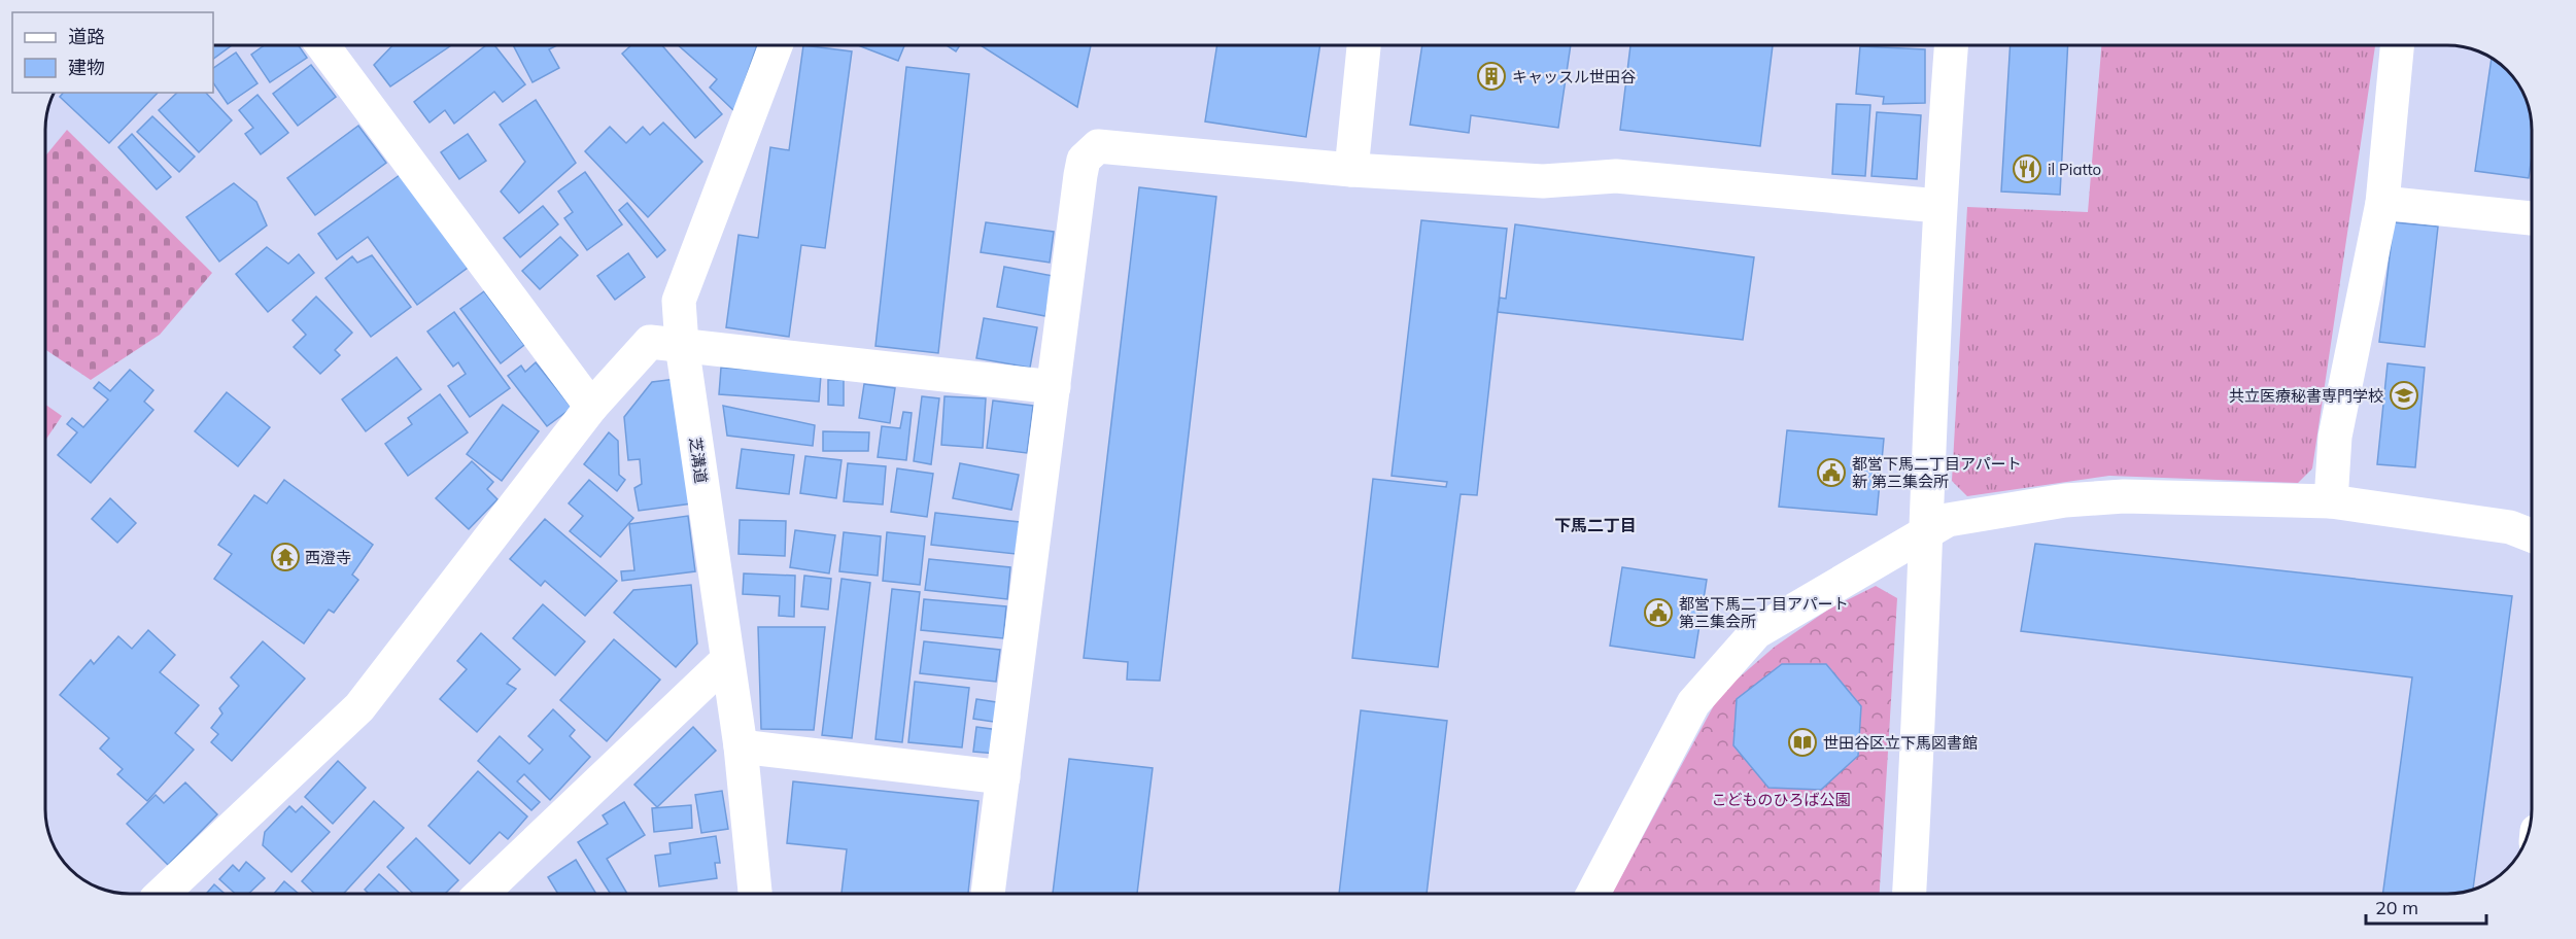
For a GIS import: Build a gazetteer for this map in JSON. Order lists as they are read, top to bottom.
{
  "streets": {
    "street": ["芝溝道"]
  },
  "districts": ["下馬二丁目"],
  "parks": ["こどものひろば公園"],
  "places": {
    "building": ["キャッスル世田谷"],
    "restaurant": ["il Piatto"],
    "school or university": ["共立医療秘書専門学校"],
    "public building": ["都営下馬二丁目アパート 新 第三集会所", "都営下馬二丁目アパート 第三集会所"],
    "temple": ["西澄寺"],
    "library": ["世田谷区立下馬図書館"]
  },
  "legend": ["道路", "建物"],
  "scale_bar": "20 m"
}
